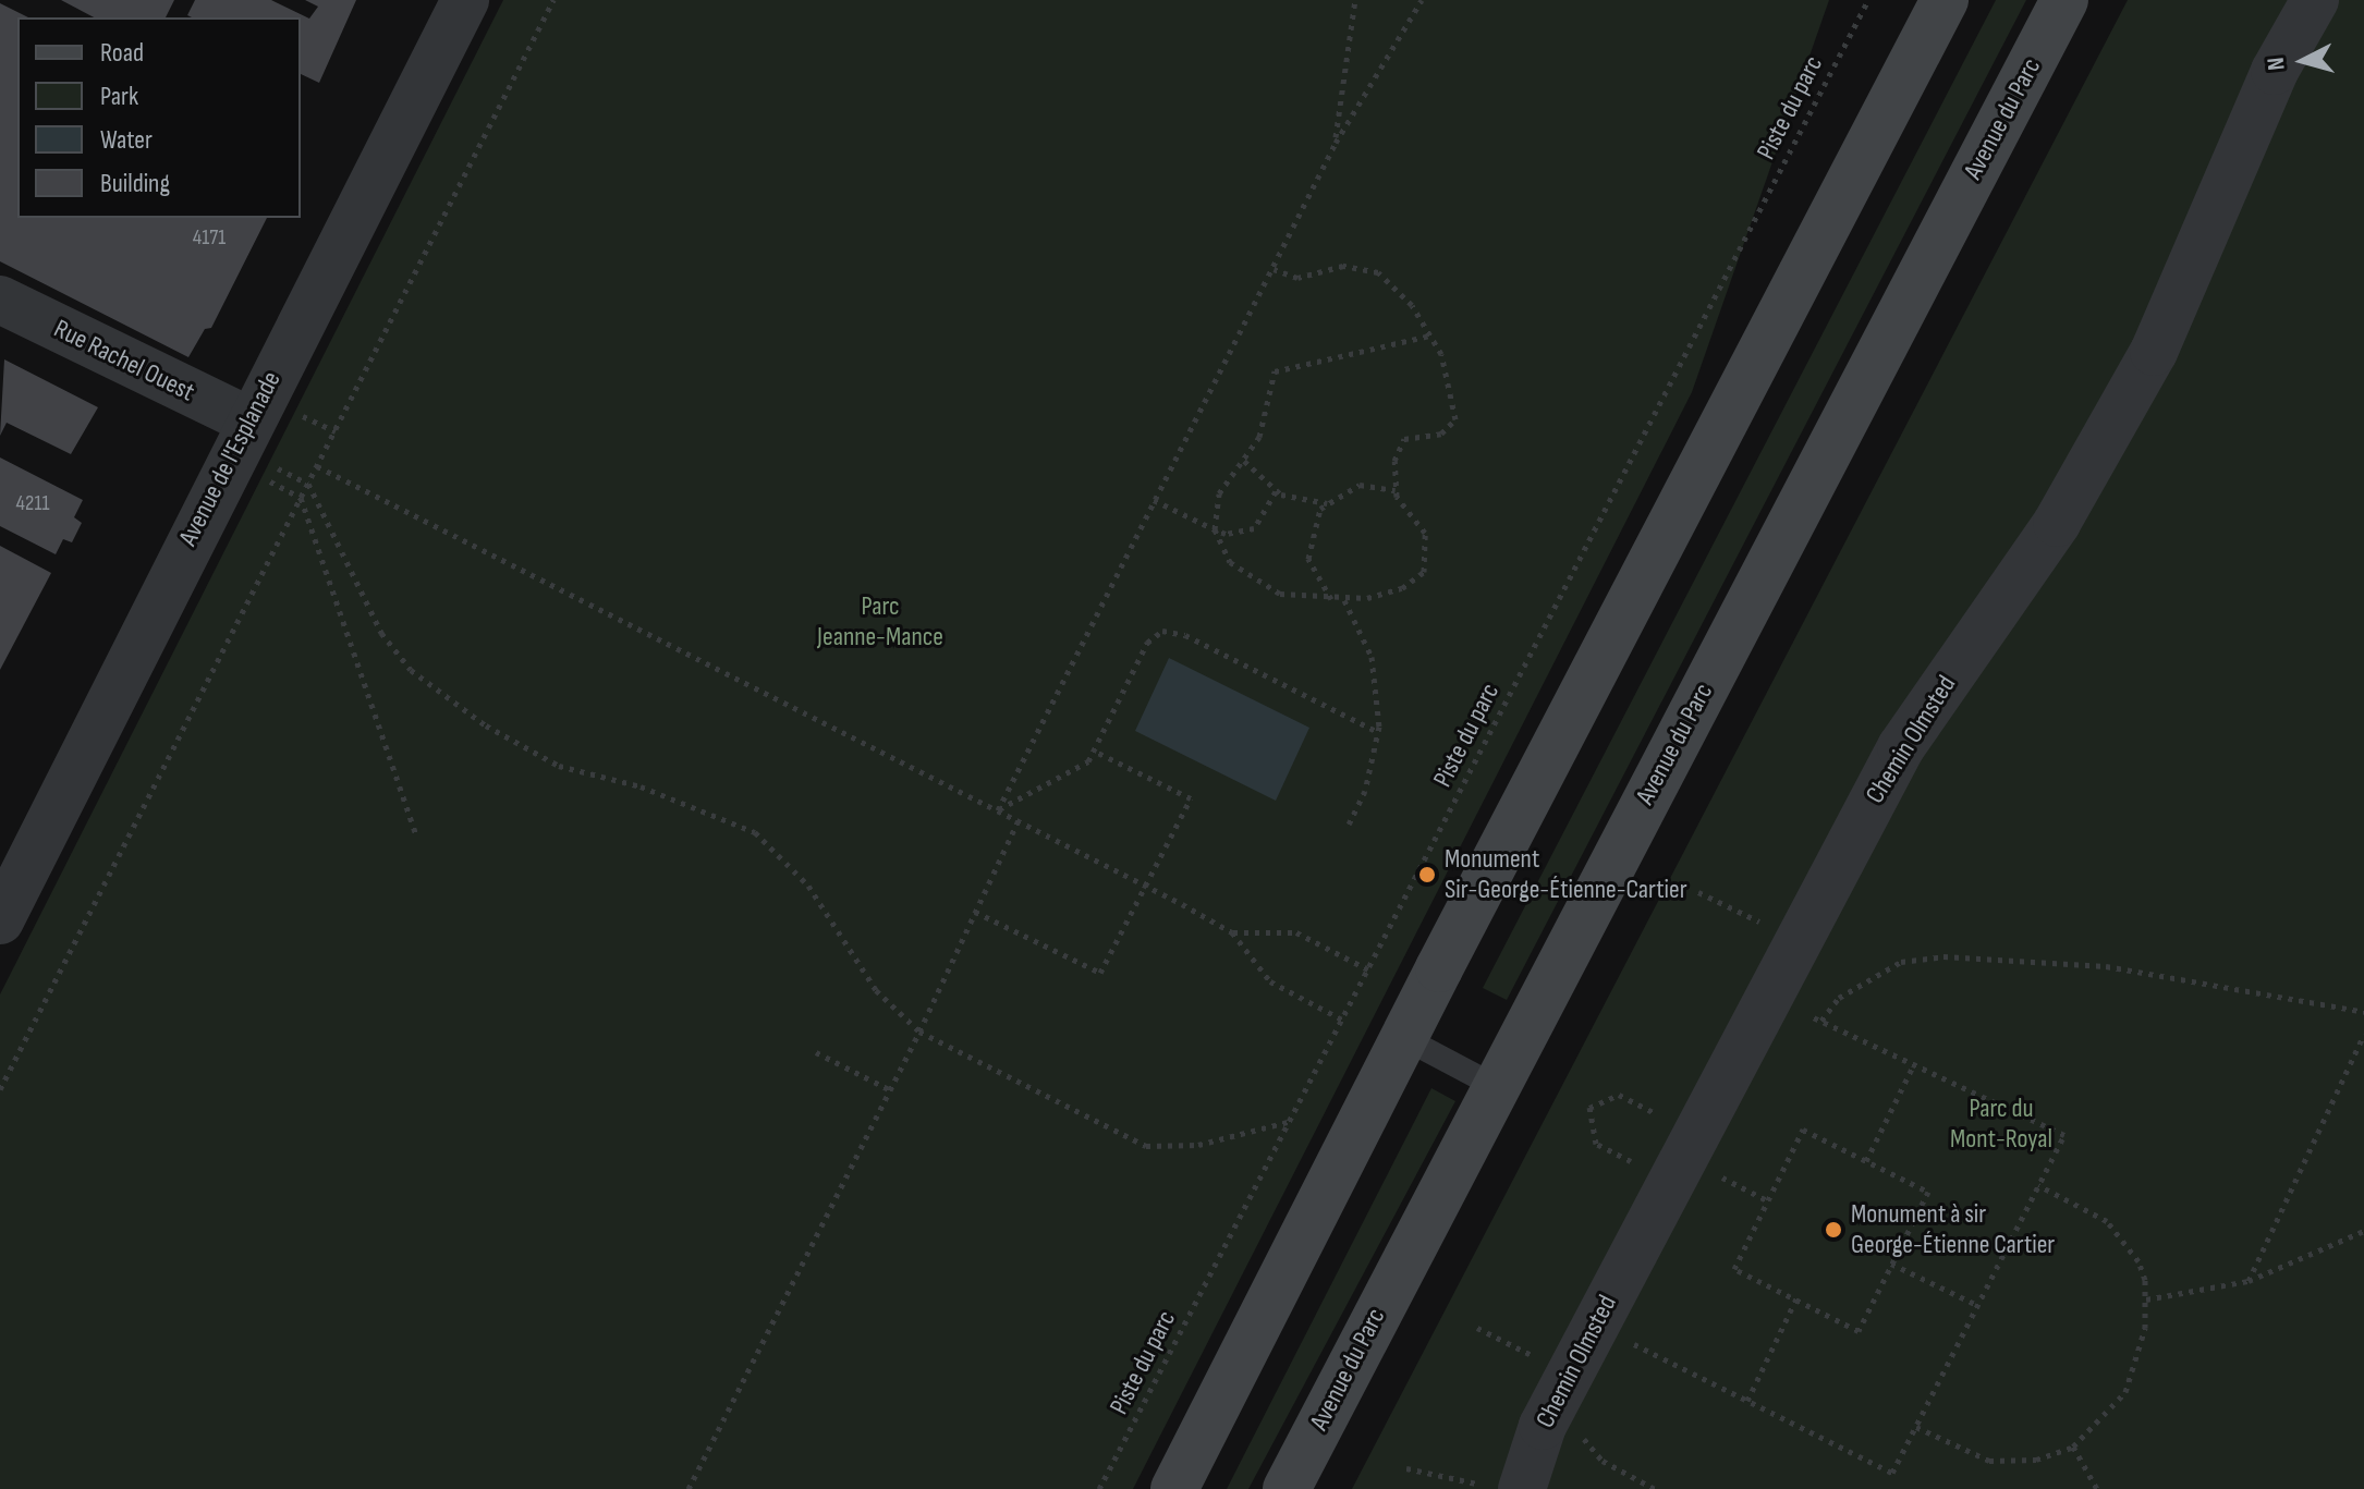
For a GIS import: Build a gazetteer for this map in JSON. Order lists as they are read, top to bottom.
{
  "streets": {
    "main road": ["Avenue du Parc"],
    "street": ["Rue Rachel Ouest", "Avenue de l'Esplanade", "Chemin Olmsted"],
    "path": ["Piste du parc"]
  },
  "crossings": [
    ["Rue Rachel Ouest", "Avenue de l'Esplanade"]
  ],
  "parks": ["Parc Jeanne-Mance", "Parc du Mont-Royal"],
  "places": ["Monument Sir-George-Étienne-Cartier", "Monument à sir George-Étienne Cartier"],
  "house_numbers": ["4171", "4211"],
  "legend": [
    "Road",
    "Park",
    "Water",
    "Building"
  ],
  "north": "left"
}
